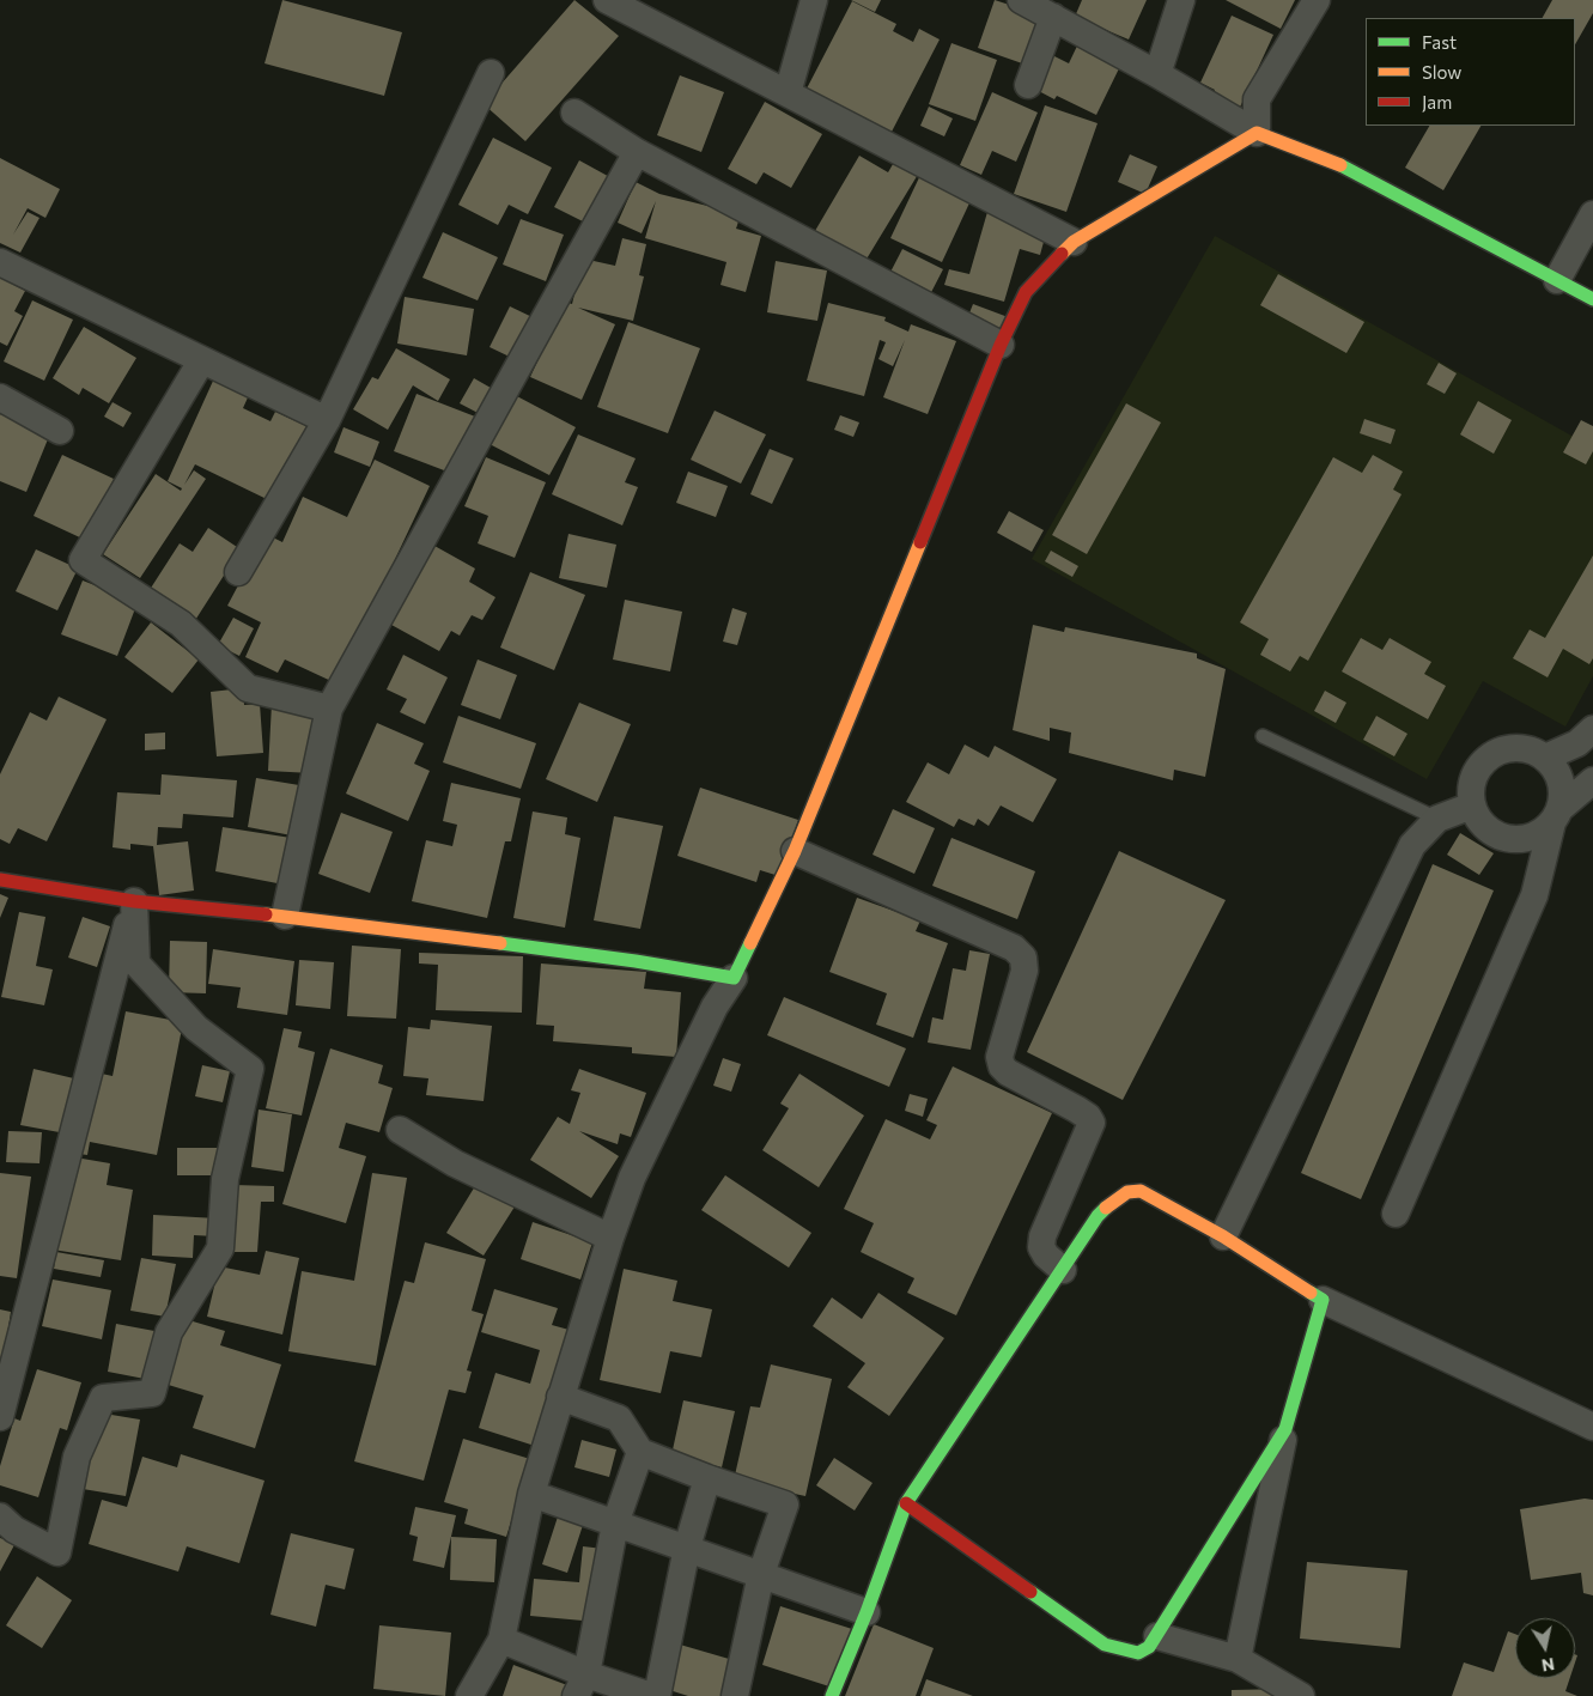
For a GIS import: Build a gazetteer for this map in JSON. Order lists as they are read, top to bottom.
{
  "legend": ["Fast", "Slow", "Jam"],
  "north": "bottom"
}
